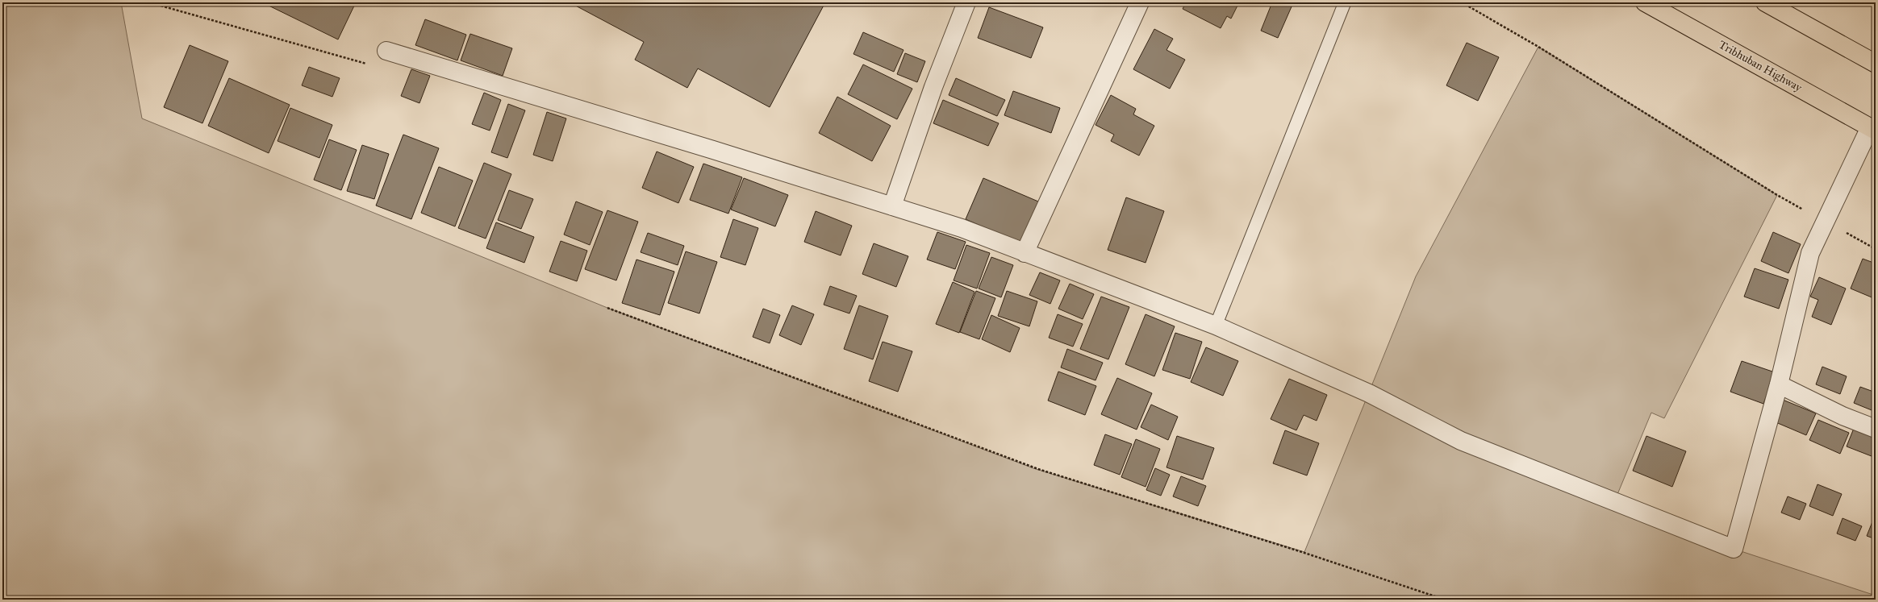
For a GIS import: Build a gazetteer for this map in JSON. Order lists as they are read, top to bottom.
{
  "streets": {
    "highway": ["Tribhuban Highway"]
  }
}
